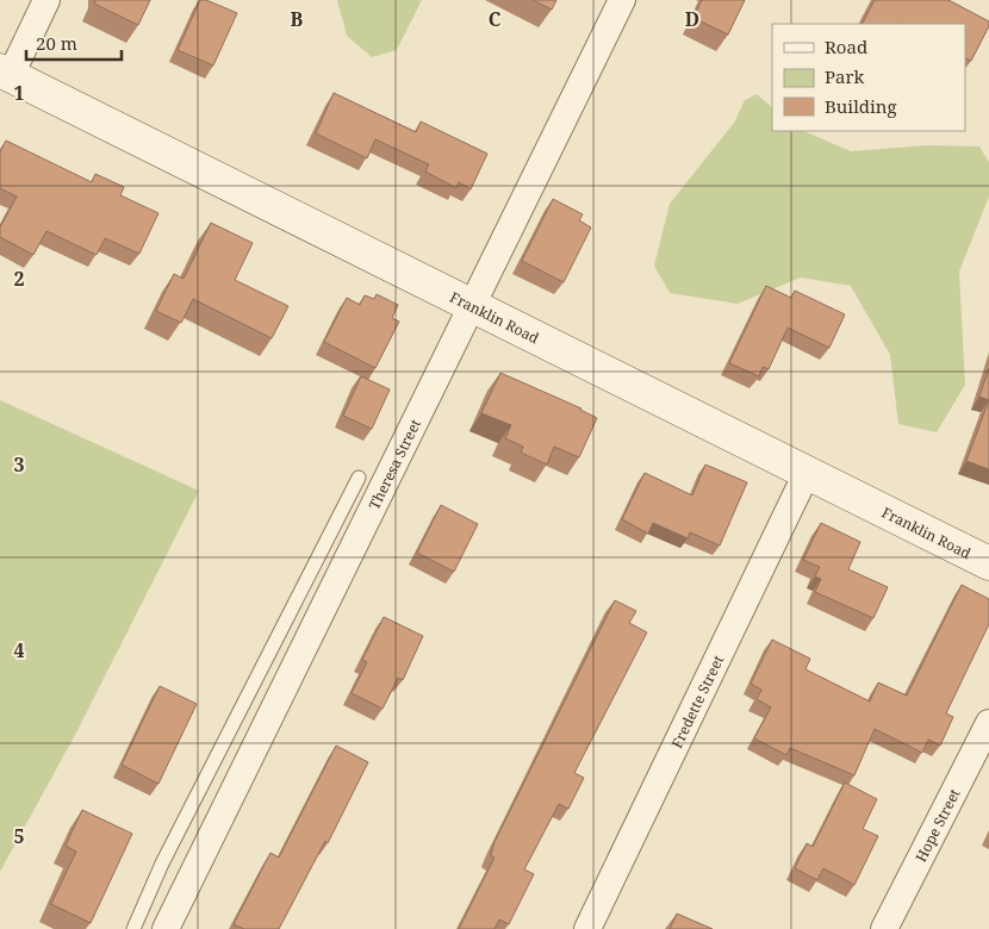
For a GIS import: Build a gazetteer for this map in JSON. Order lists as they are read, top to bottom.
{
  "streets": {
    "main road": ["Franklin Road"],
    "street": ["Theresa Street", "Fredette Street", "Hope Street"]
  },
  "crossings": [
    ["Franklin Road", "Theresa Street"],
    ["Franklin Road", "Fredette Street"]
  ],
  "legend": ["Road", "Park", "Building"],
  "scale_bar": "20 m",
  "grid": {
    "columns": ["B", "C", "D"],
    "rows": [
      "1",
      "2",
      "3",
      "4",
      "5"
    ]
  }
}
